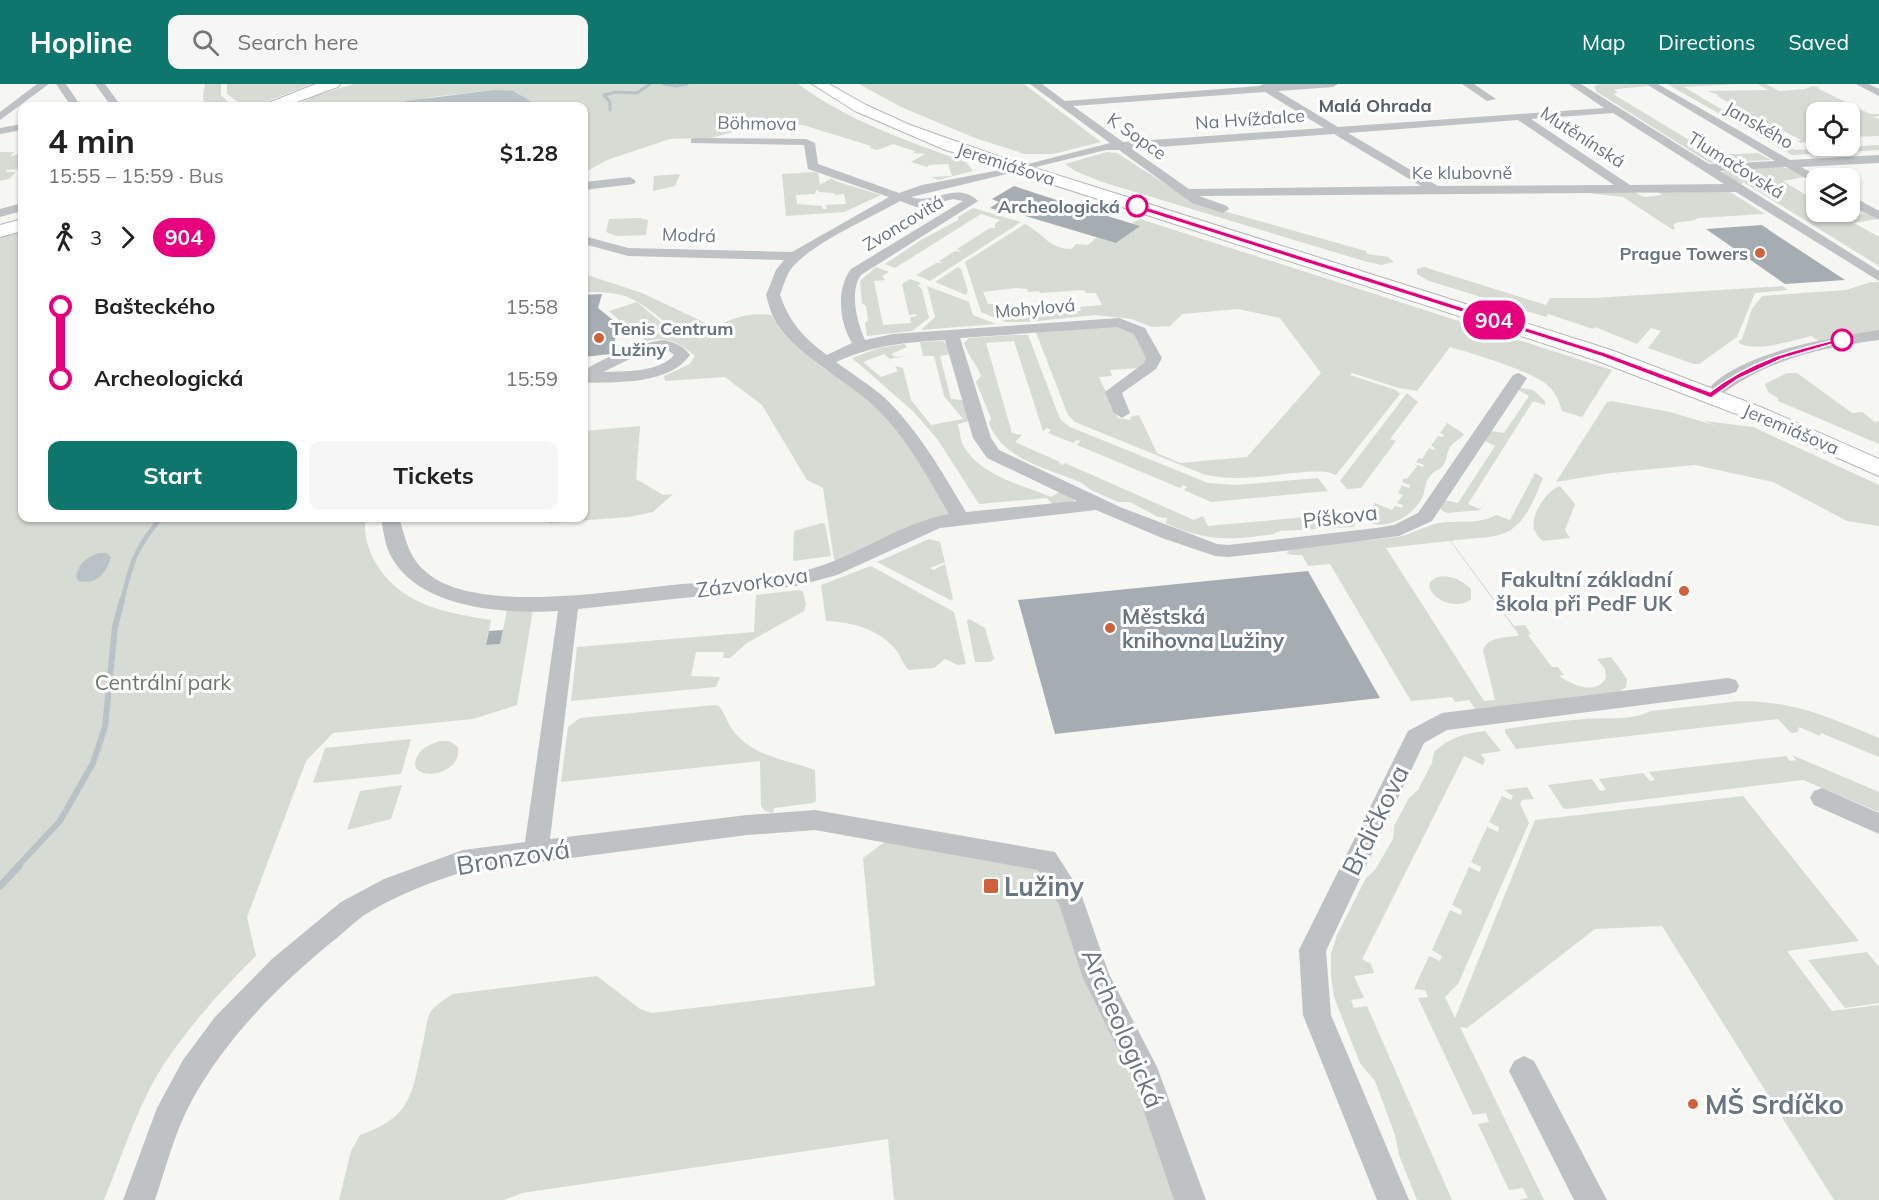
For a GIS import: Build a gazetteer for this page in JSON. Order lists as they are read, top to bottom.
{
  "streets": {
    "main road": ["Jeremiášova"],
    "street": [
      "Na Hvížďalce",
      "Böhmova",
      "Janského",
      "K Sopce",
      "Mutěnínská",
      "Tlumačovská",
      "Ke klubovně",
      "Zvoncovitá",
      "Modrá",
      "Mohylová",
      "Píškova",
      "Zázvorkova",
      "Brdičkova",
      "Bronzová",
      "Archeologická"
    ]
  },
  "crossings": [
    ["Na Hvížďalce", "K Sopce"],
    ["Na Hvížďalce", "Mutěnínská"],
    ["Na Hvížďalce", "Jeremiášova"],
    ["Na Hvížďalce", "Tlumačovská"],
    ["Böhmova", "Zvoncovitá"],
    ["K Sopce", "Ke klubovně"],
    ["Mutěnínská", "Ke klubovně"],
    ["Tlumačovská", "Ke klubovně"],
    ["Zvoncovitá", "Mohylová"],
    ["Mohylová", "Píškova"],
    ["Píškova", "Zázvorkova"],
    ["Bronzová", "Archeologická"]
  ],
  "districts": ["Malá Ohrada"],
  "parks": ["Centrální park"],
  "places": {
    "other": [
      "Archeologická",
      "Prague Towers",
      "Tenis Centrum Lužiny",
      "Fakultní základní škola při PedF UK",
      "Městská knihovna Lužiny",
      "MŠ Srdíčko"
    ],
    "transit": ["Lužiny"]
  },
  "lines": ["bus line 904"],
  "page": {
    "header": "Hopline",
    "search": "Search here",
    "nav": ["Map", "Directions", "Saved"],
    "on_map": "904",
    "heading": ["4 min", "15:55 – 15:59 · Bus", "$1.28"],
    "legs": ["3", "904"],
    "list": [
      {
        "name": "Bašteckého",
        "value": "15:58"
      },
      {
        "name": "Archeologická",
        "value": "15:59"
      }
    ],
    "buttons": ["Start", "Tickets"]
  }
}
